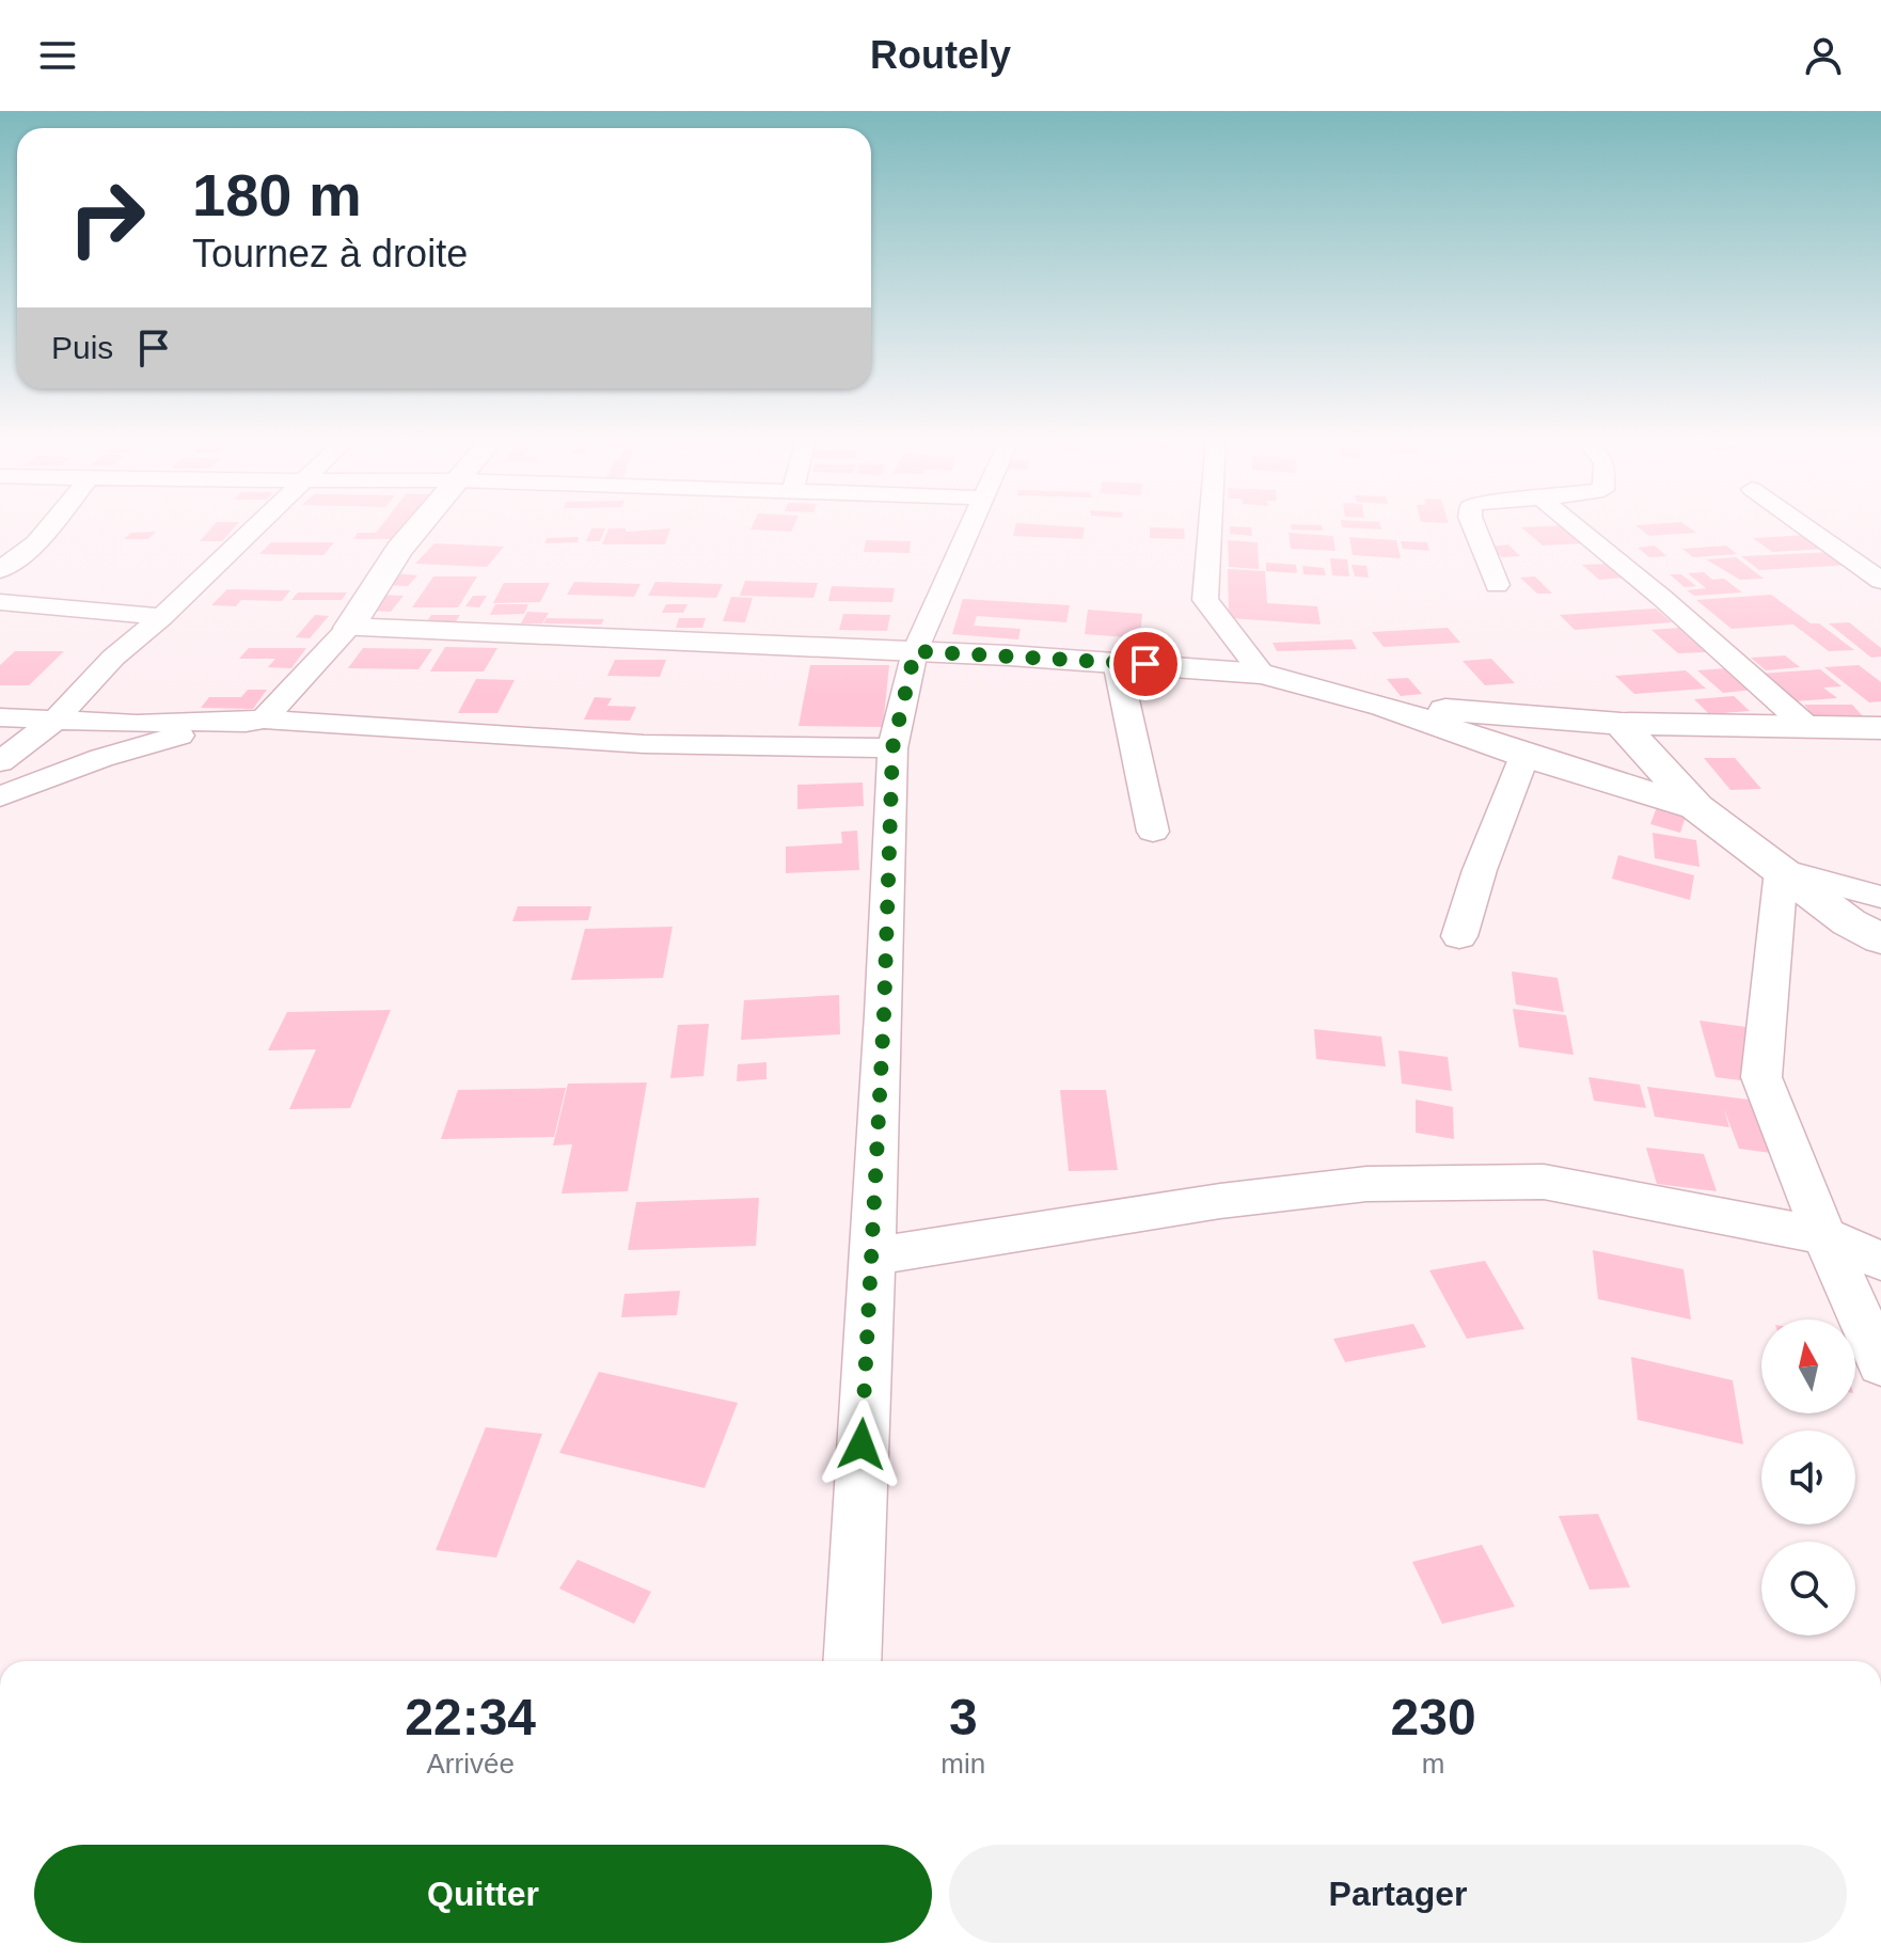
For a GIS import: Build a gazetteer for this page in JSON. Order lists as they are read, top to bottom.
{
  "north": "top",
  "page": {
    "header": "Routely",
    "turn": ["180 m", "Tournez à droite"],
    "then": "Puis",
    "eta": [
      "22:34",
      "Arrivée",
      "3",
      "min",
      "230",
      "m"
    ],
    "buttons": ["Quitter", "Partager"]
  }
}
